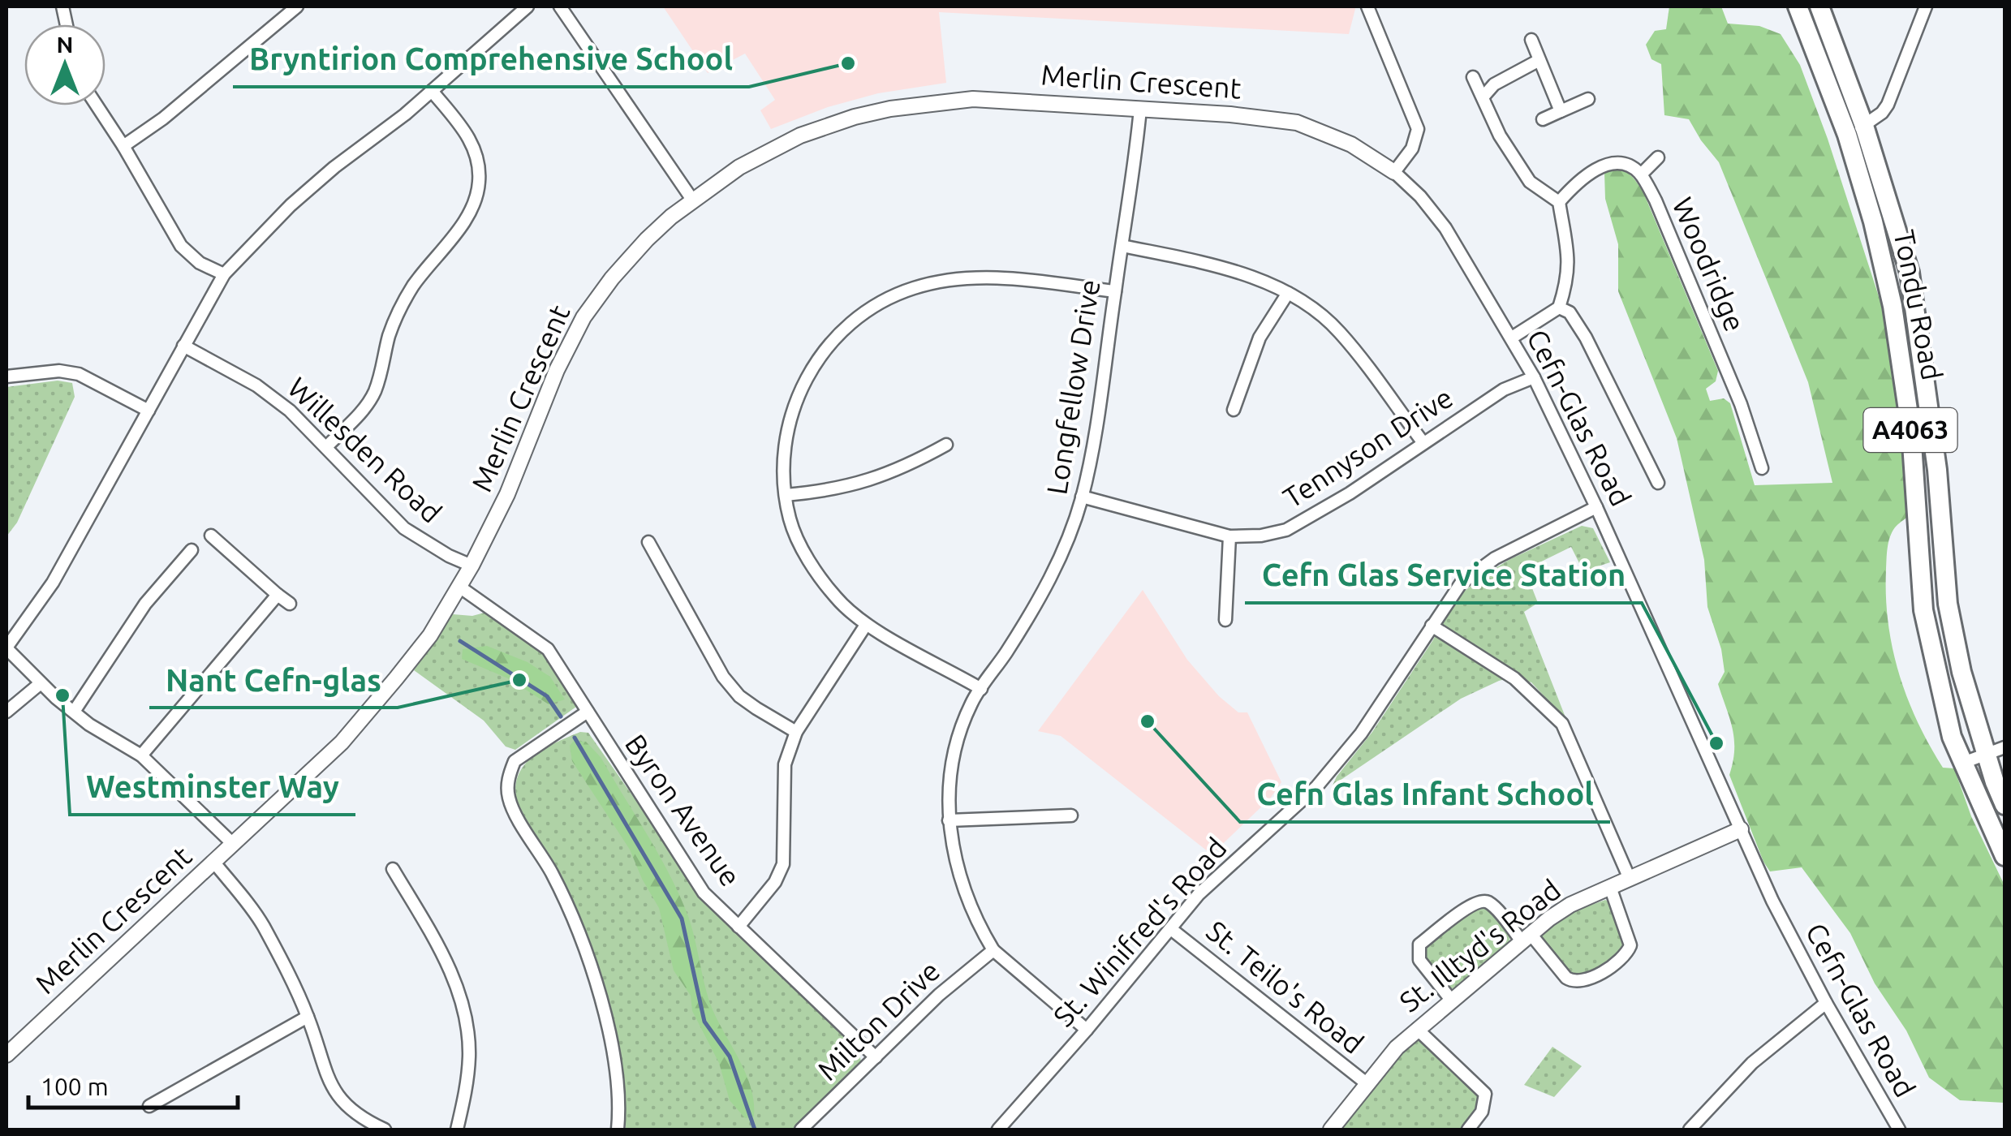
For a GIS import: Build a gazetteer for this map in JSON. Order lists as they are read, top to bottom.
{
  "streets": {
    "main road": ["Tondu Road", "A4063"],
    "street": [
      "Merlin Crescent",
      "Woodridge",
      "Longfellow Drive",
      "Cefn-Glas Road",
      "Tennyson Drive",
      "Willesden Road",
      "Byron Avenue",
      "St. Winifred's Road",
      "St. Illtyd's Road",
      "St. Teilo's Road",
      "Milton Drive"
    ]
  },
  "crossings": [
    ["Merlin Crescent", "Longfellow Drive"],
    ["Merlin Crescent", "Cefn-Glas Road"],
    ["Merlin Crescent", "Willesden Road"],
    ["Merlin Crescent", "Byron Avenue"],
    ["Longfellow Drive", "Tennyson Drive"],
    ["Longfellow Drive", "St. Winifred's Road"],
    ["Longfellow Drive", "Milton Drive"],
    ["Cefn-Glas Road", "Tennyson Drive"],
    ["Cefn-Glas Road", "St. Winifred's Road"],
    ["Cefn-Glas Road", "St. Illtyd's Road"],
    ["Byron Avenue", "Milton Drive"],
    ["St. Winifred's Road", "St. Teilo's Road"],
    ["St. Illtyd's Road", "St. Teilo's Road"]
  ],
  "places": [
    "Bryntirion Comprehensive School",
    "Nant Cefn-glas",
    "Westminster Way",
    "Cefn Glas Infant School",
    "Cefn Glas Service Station"
  ],
  "scale_bar": "100 m",
  "north": "top"
}
